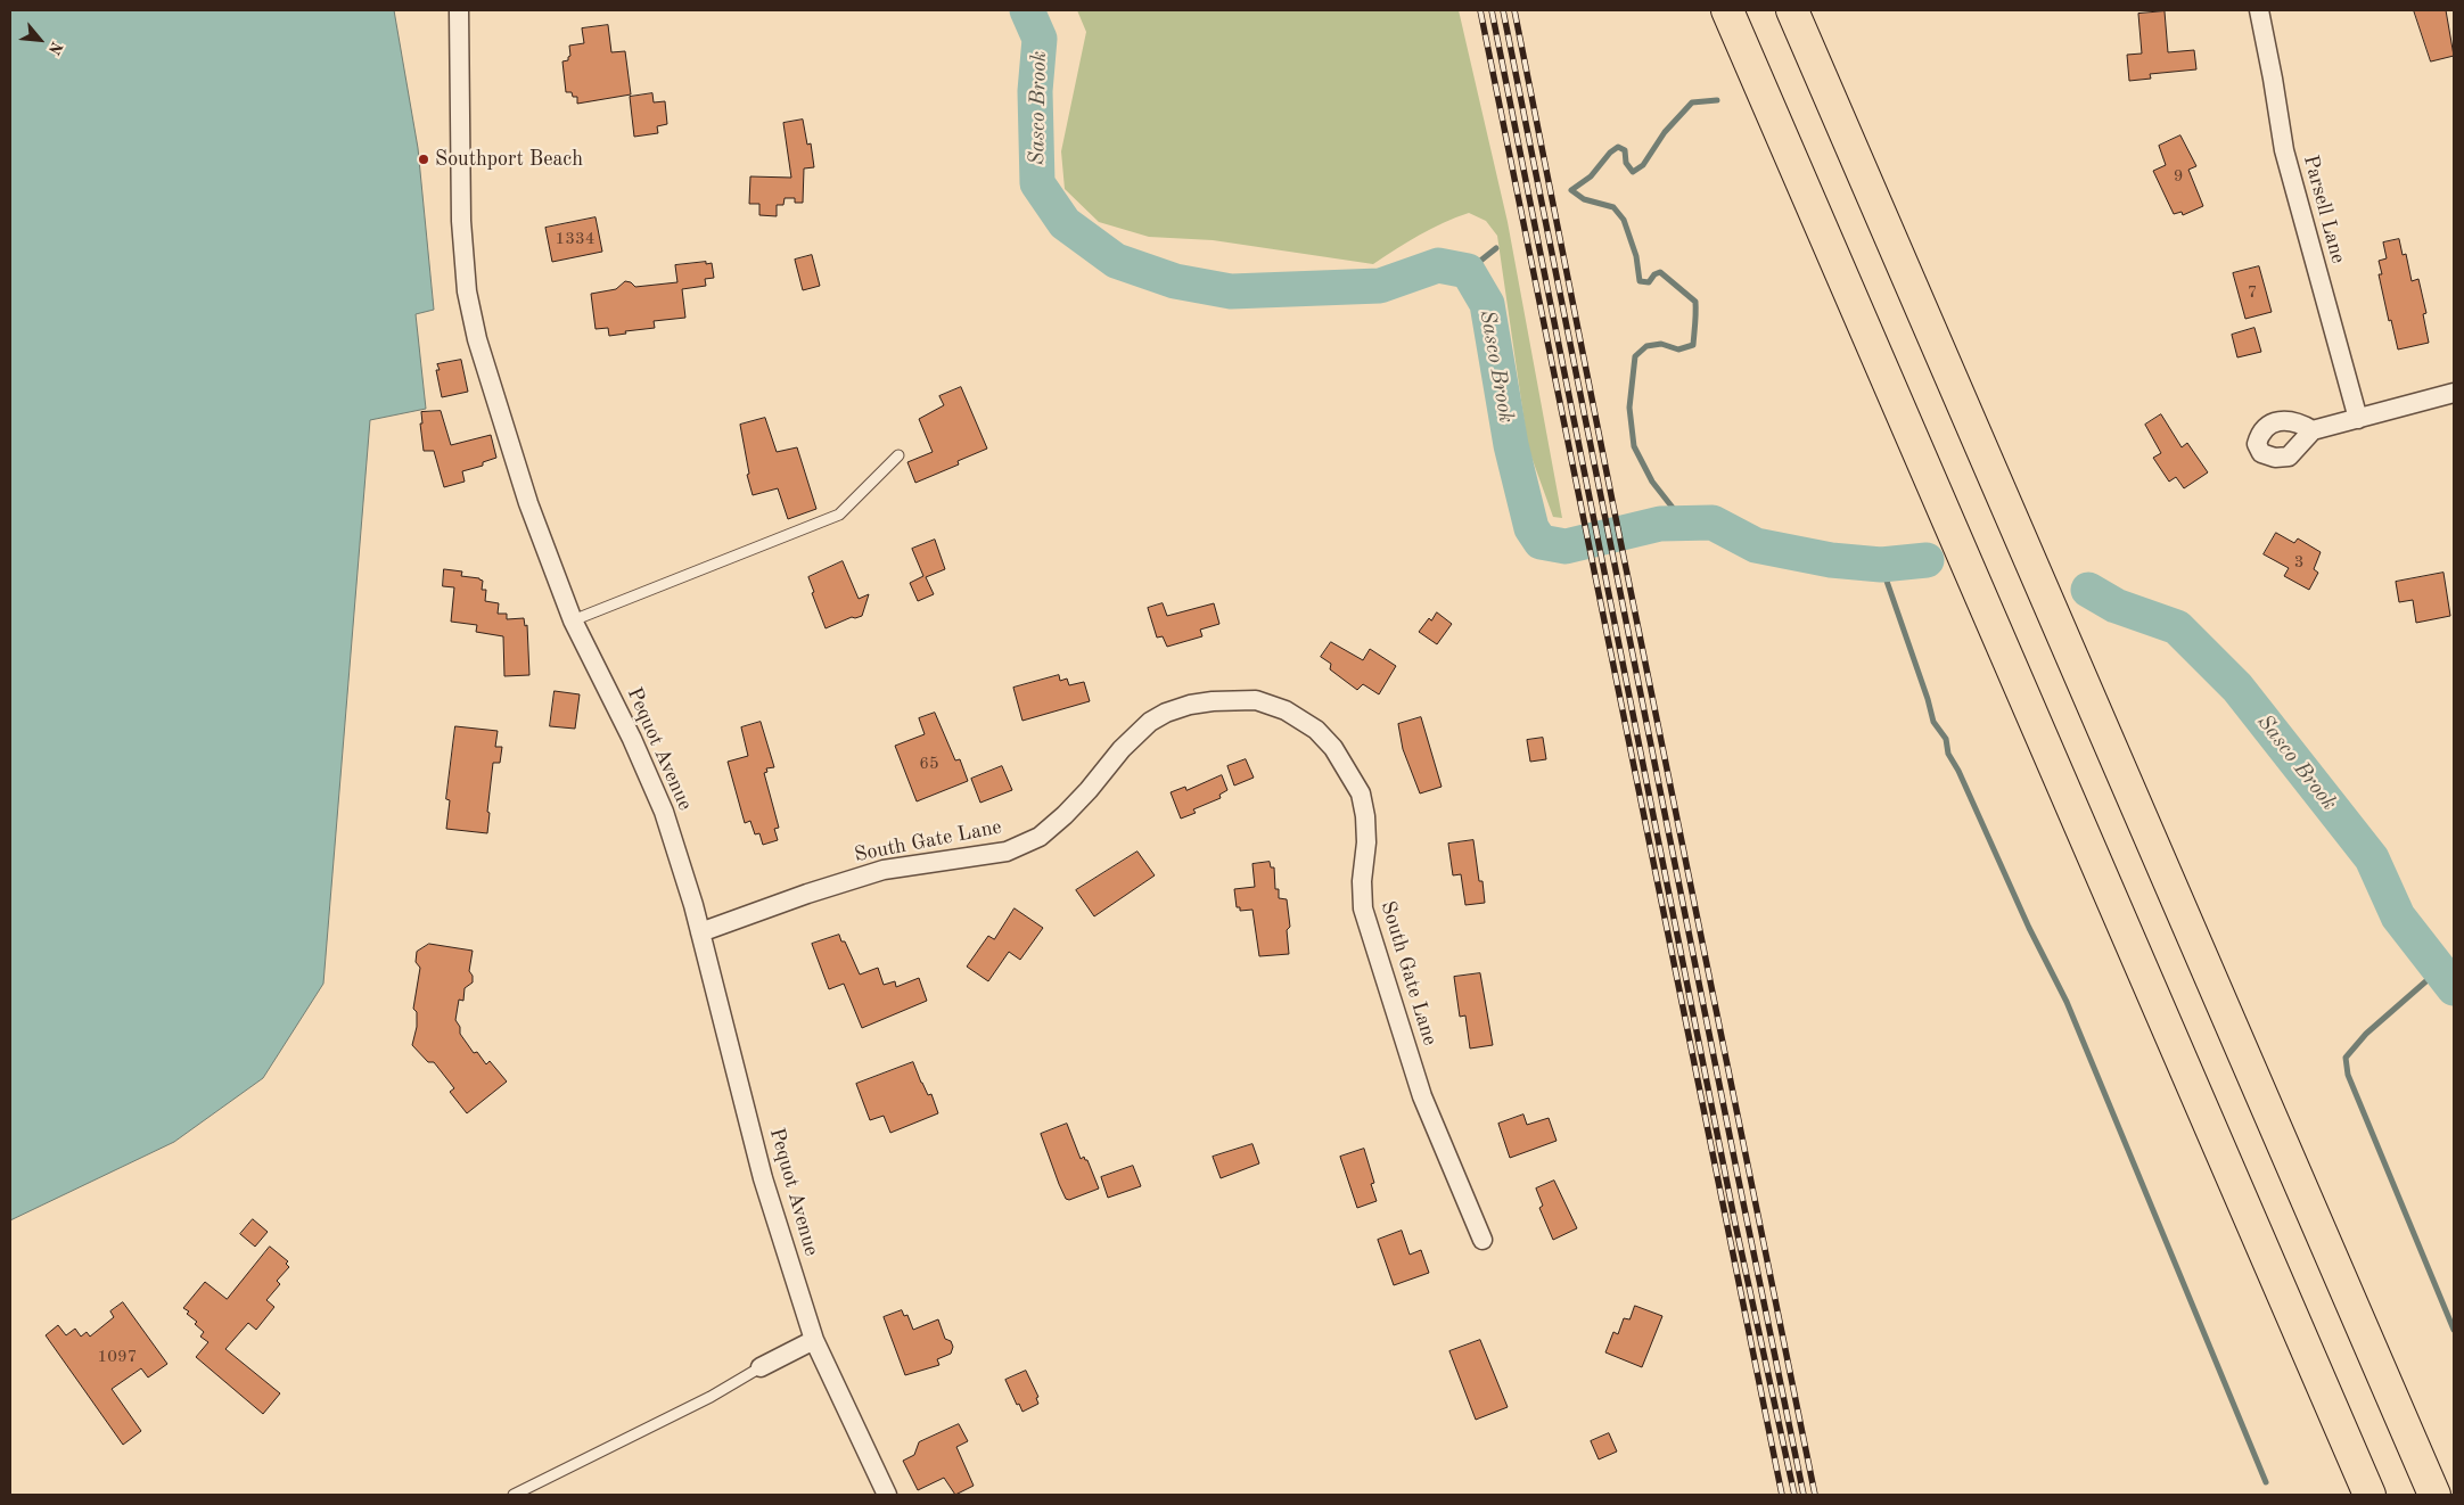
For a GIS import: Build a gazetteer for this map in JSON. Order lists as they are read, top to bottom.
{
  "streets": {
    "street": ["Parsell Lane", "Pequot Avenue", "South Gate Lane"]
  },
  "crossings": [
    ["Pequot Avenue", "South Gate Lane"]
  ],
  "water": ["Sasco Brook"],
  "places": ["Southport Beach"],
  "house_numbers": [
    "9",
    "1334",
    "7",
    "3",
    "65",
    "1097"
  ],
  "north": "bottom right"
}
